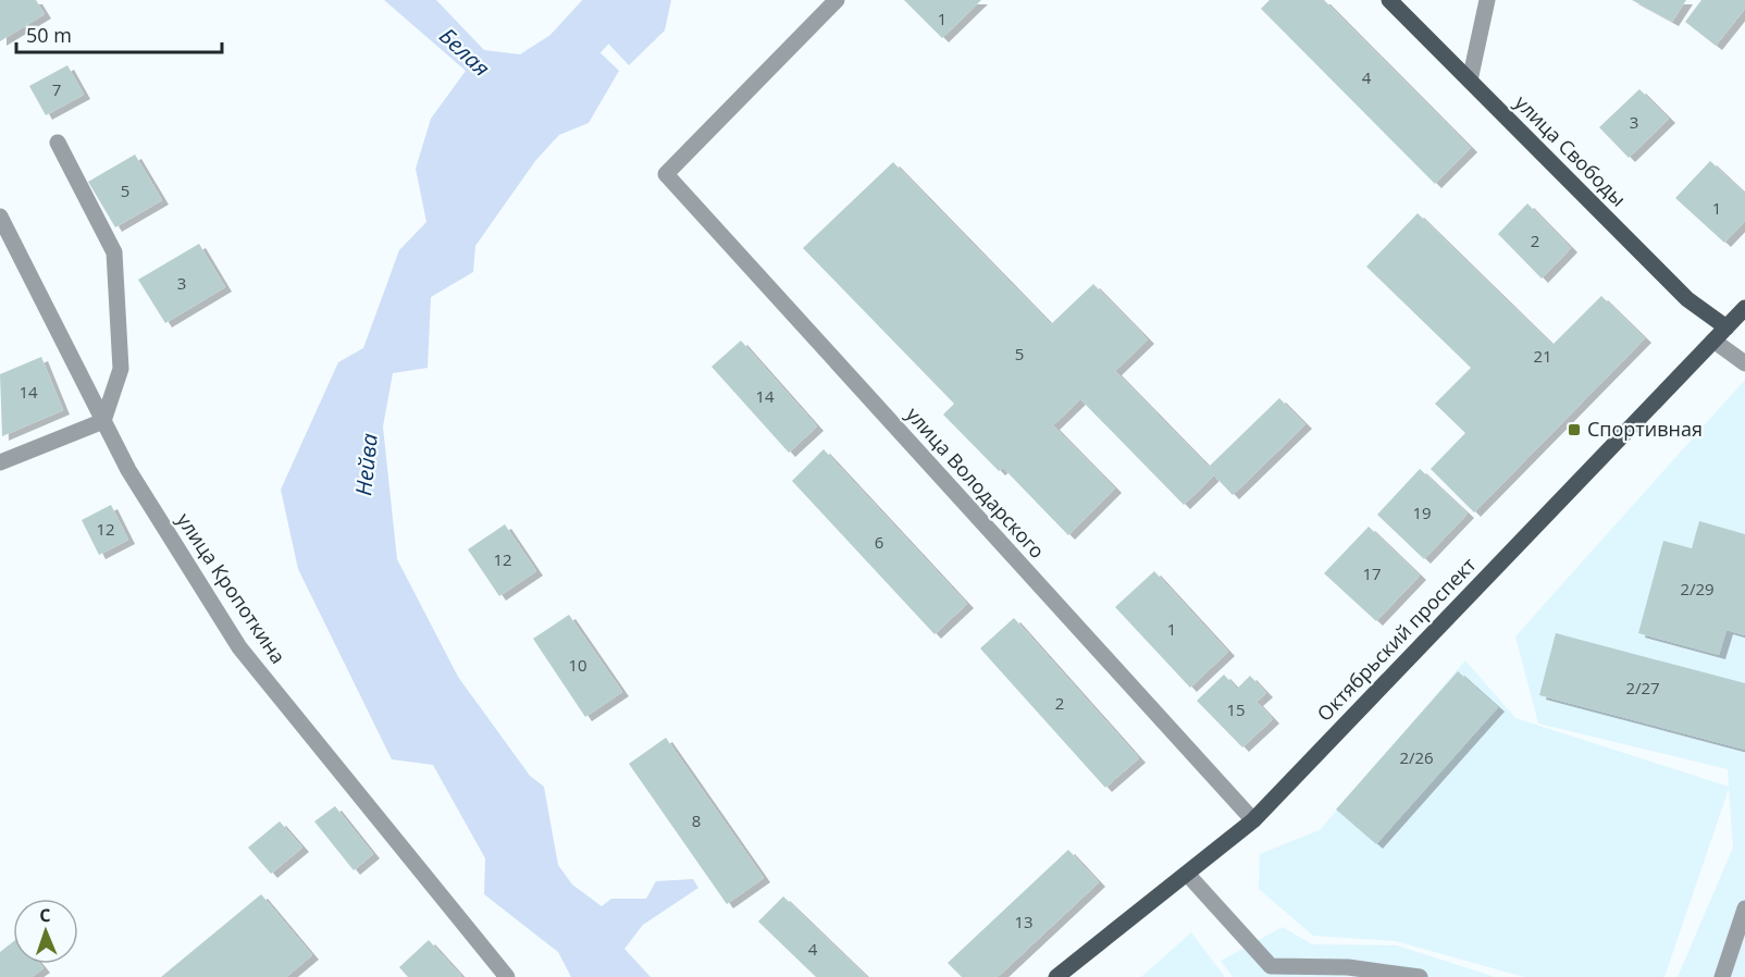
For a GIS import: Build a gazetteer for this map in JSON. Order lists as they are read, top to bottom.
{
  "streets": {
    "main road": ["улица Свободы", "Октябрьский проспект"],
    "street": ["улица Володарского", "улица Кропоткина"]
  },
  "crossings": [
    ["улица Свободы", "Октябрьский проспект"],
    ["улица Володарского", "Октябрьский проспект"]
  ],
  "water": ["Белая", "Нейва"],
  "places": {
    "transit": ["Спортивная"]
  },
  "house_numbers": [
    "1",
    "4",
    "7",
    "3",
    "5",
    "1",
    "2",
    "3",
    "5",
    "21",
    "14",
    "14",
    "19",
    "12",
    "6",
    "12",
    "17",
    "2/29",
    "1",
    "10",
    "2/27",
    "2",
    "15",
    "2/26",
    "8",
    "13",
    "4"
  ],
  "scale_bar": "50 m",
  "north": "top"
}
